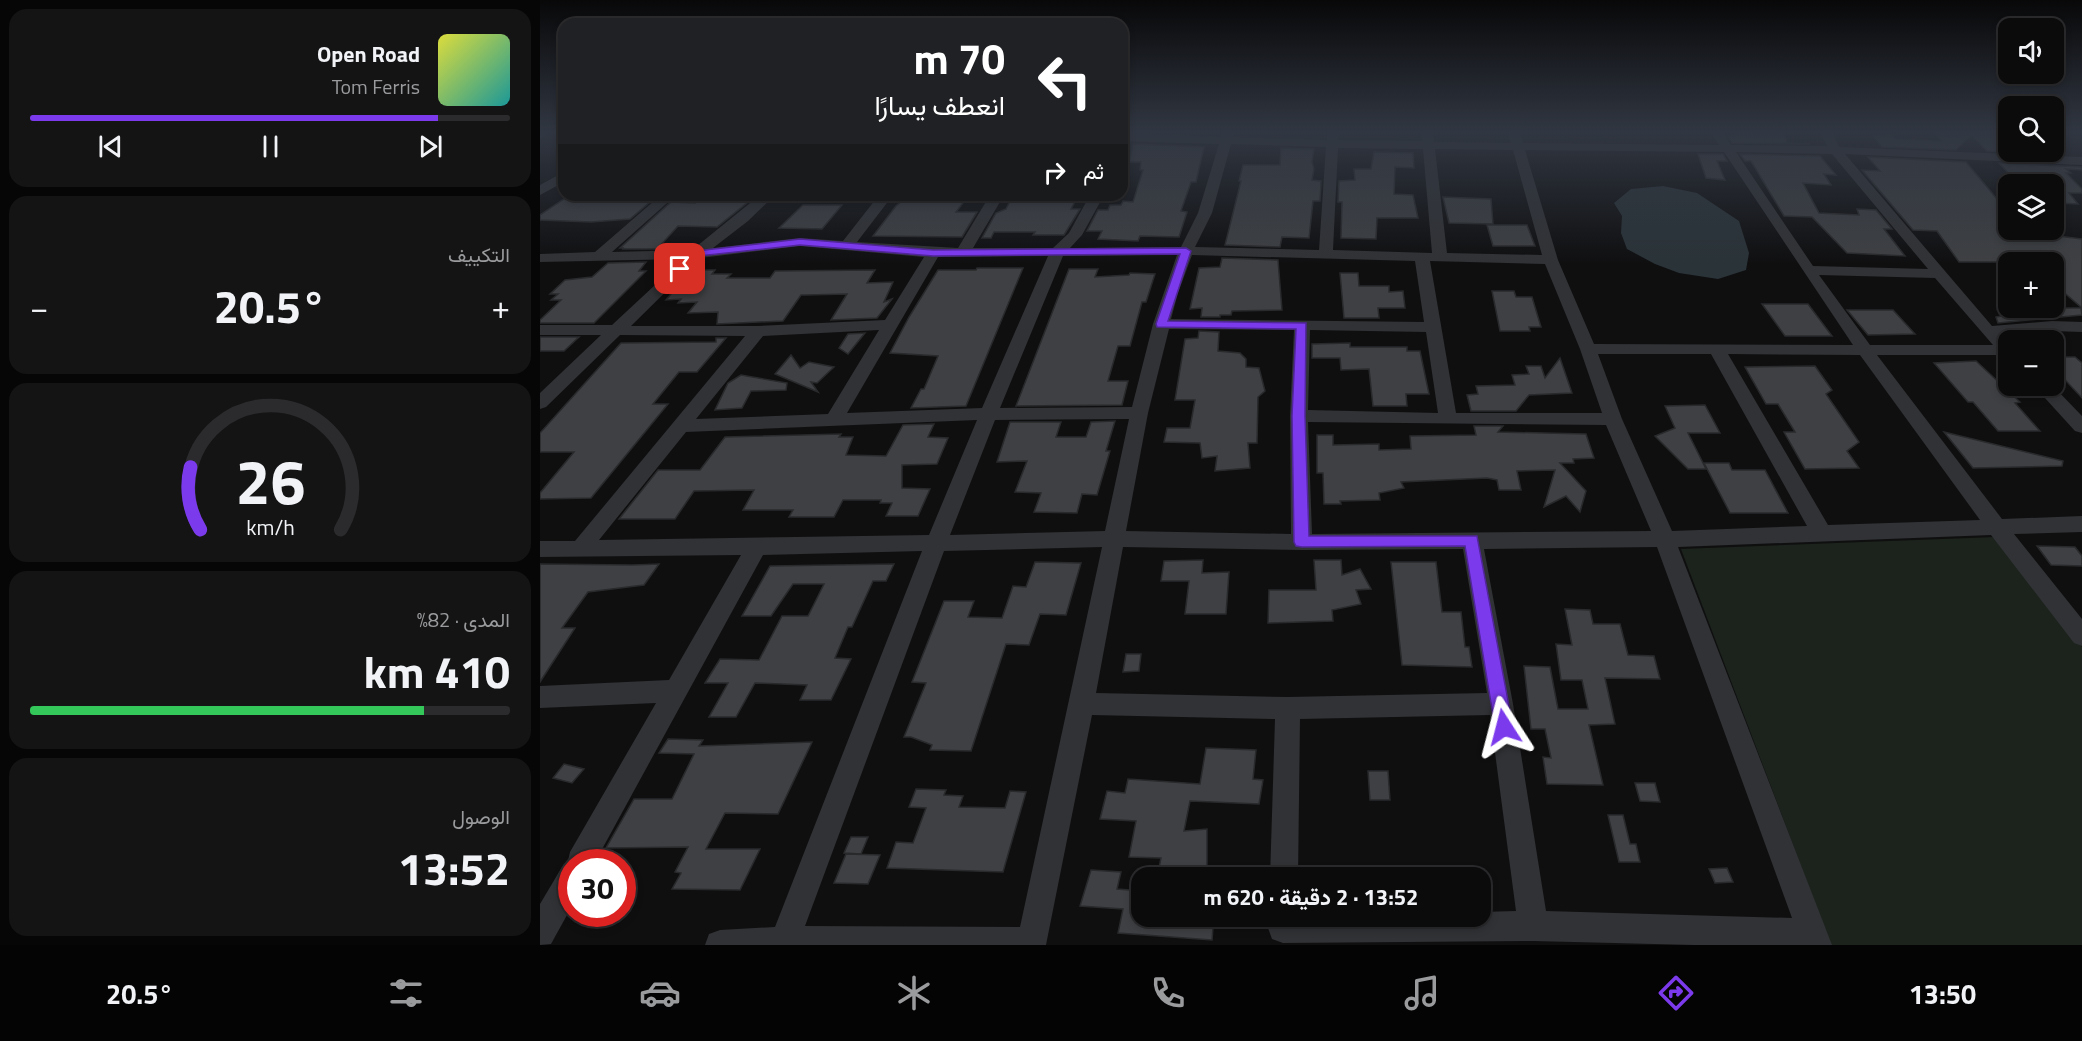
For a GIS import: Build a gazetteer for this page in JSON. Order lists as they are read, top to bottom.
{
  "page": {
    "map_buttons": ["+", "−"],
    "turn": ["70 m", "انعطف يسارًا"],
    "song": ["Open Road", "Tom Ferris"],
    "then": "ثم",
    "tile": [
      "التكييف",
      ["المدى · 82%", "410 km"],
      ["الوصول", "13:52"]
    ],
    "heat": ["−", "20.5°", "+"],
    "limit": "30",
    "trip": "13:52 · 2 دقيقة · 620 m",
    "tabs": ["13:50", "20.5°"],
    "gauge": ["26", "km/h"]
  }
}
